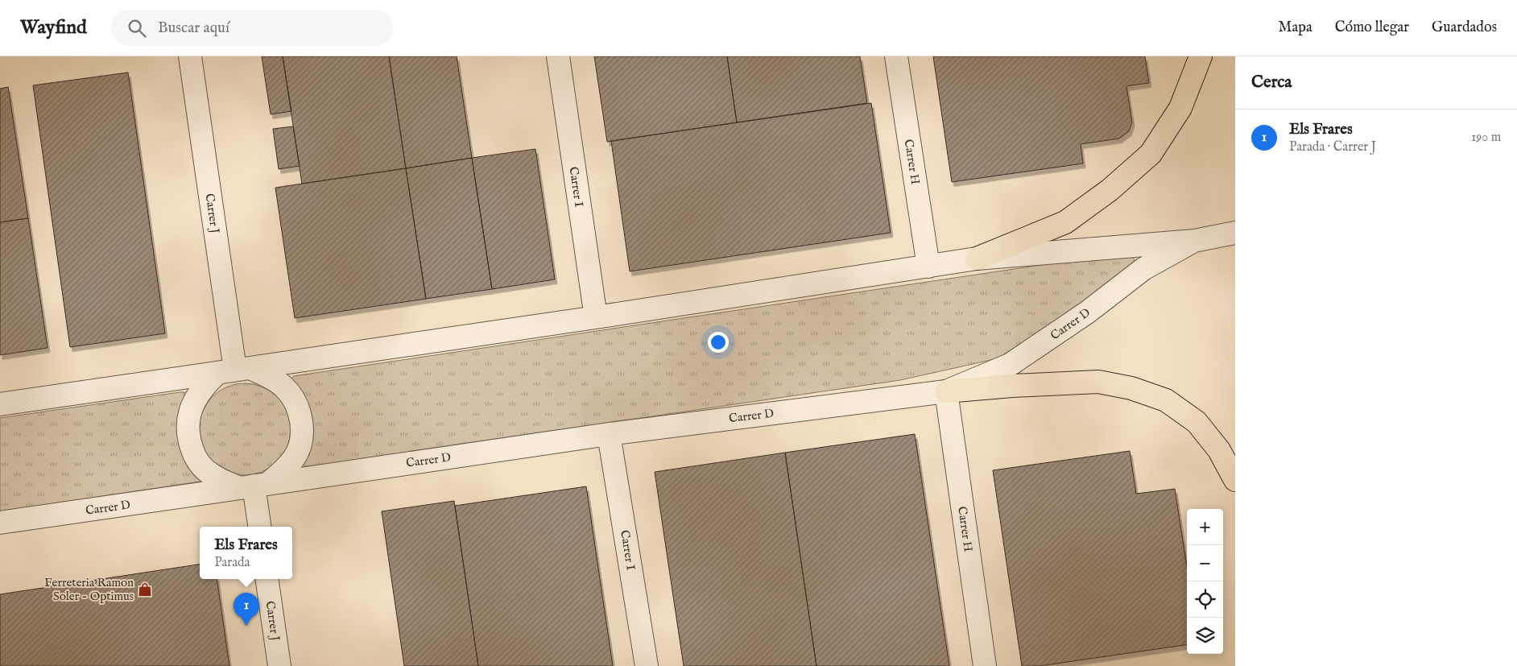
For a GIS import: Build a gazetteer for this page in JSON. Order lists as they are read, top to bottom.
{
  "streets": {
    "street": [
      "Carrer H",
      "Carrer I",
      "Carrer J",
      "Carrer D"
    ]
  },
  "crossings": [
    ["Carrer H", "Carrer D"],
    ["Carrer I", "Carrer D"],
    ["Carrer J", "Carrer D"]
  ],
  "places": {
    "shop": ["Ferreteria Ramon Soler - Optimus"]
  },
  "page": {
    "header": "Wayfind",
    "search": "Buscar aquí",
    "nav": ["Mapa", "Cómo llegar", "Guardados"],
    "heading": "Cerca",
    "list": [
      {
        "mark": "1",
        "name": "Els Frares",
        "note": "Parada · Carrer J",
        "value": "190 m"
      }
    ],
    "map_buttons": ["+", "−"],
    "popup": ["Els Frares", "Parada"],
    "pins": "1"
  }
}
